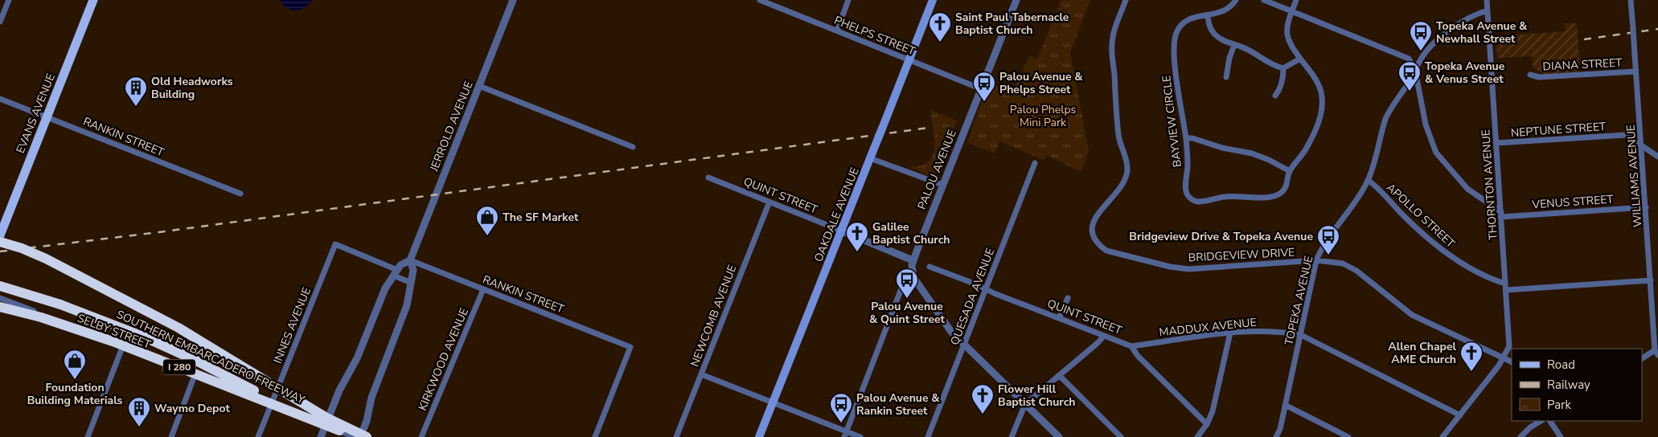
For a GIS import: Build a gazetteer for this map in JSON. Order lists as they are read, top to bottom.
{
  "streets": {
    "highway": ["SOUTHERN EMBARCADERO FREEWAY", "I 280"],
    "main road": ["EVANS AVENUE", "OAKDALE AVENUE"],
    "street": [
      "PHELPS STREET",
      "DIANA STREET",
      "BAYVIEW CIRCLE",
      "JERROLD AVENUE",
      "NEPTUNE STREET",
      "RANKIN STREET",
      "PALOU AVENUE",
      "WILLIAMS AVENUE",
      "THORNTON AVENUE",
      "QUINT STREET",
      "VENUS STREET",
      "APOLLO STREET",
      "BRIDGEVIEW DRIVE",
      "QUESADA AVENUE",
      "TOPEKA AVENUE",
      "NEWCOMB AVENUE",
      "INNES AVENUE",
      "MADDUX AVENUE",
      "SELBY STREET",
      "KIRKWOOD AVENUE"
    ]
  },
  "crossings": [
    ["PHELPS STREET", "PALOU AVENUE"],
    ["PHELPS STREET", "OAKDALE AVENUE"],
    ["DIANA STREET", "WILLIAMS AVENUE"],
    ["EVANS AVENUE", "RANKIN STREET"],
    ["JERROLD AVENUE", "RANKIN STREET"],
    ["NEPTUNE STREET", "WILLIAMS AVENUE"],
    ["NEPTUNE STREET", "THORNTON AVENUE"],
    ["RANKIN STREET", "KIRKWOOD AVENUE"],
    ["PALOU AVENUE", "QUINT STREET"],
    ["WILLIAMS AVENUE", "VENUS STREET"],
    ["THORNTON AVENUE", "VENUS STREET"],
    ["THORNTON AVENUE", "APOLLO STREET"],
    ["THORNTON AVENUE", "BRIDGEVIEW DRIVE"],
    ["THORNTON AVENUE", "TOPEKA AVENUE"],
    ["QUINT STREET", "OAKDALE AVENUE"],
    ["QUINT STREET", "QUESADA AVENUE"],
    ["QUINT STREET", "NEWCOMB AVENUE"],
    ["QUINT STREET", "MADDUX AVENUE"],
    ["APOLLO STREET", "TOPEKA AVENUE"],
    ["BRIDGEVIEW DRIVE", "TOPEKA AVENUE"],
    ["TOPEKA AVENUE", "MADDUX AVENUE"],
    ["INNES AVENUE", "SELBY STREET"],
    ["SELBY STREET", "SOUTHERN EMBARCADERO FREEWAY"]
  ],
  "parks": ["Palou Phelps Mini Park"],
  "places": {
    "church": [
      "Saint Paul Tabernacle Baptist Church",
      "Galilee Baptist Church",
      "Allen Chapel AME Church",
      "Flower Hill Baptist Church"
    ],
    "bus stop": [
      "Topeka Avenue & Newhall Street",
      "Topeka Avenue & Venus Street",
      "Palou Avenue & Phelps Street",
      "Bridgeview Drive & Topeka Avenue",
      "Palou Avenue & Quint Street",
      "Palou Avenue & Rankin Street"
    ],
    "building": ["Old Headworks Building", "Waymo Depot"],
    "shop": ["The SF Market", "Foundation Building Materials"]
  },
  "legend": ["Road", "Railway", "Park"]
}
